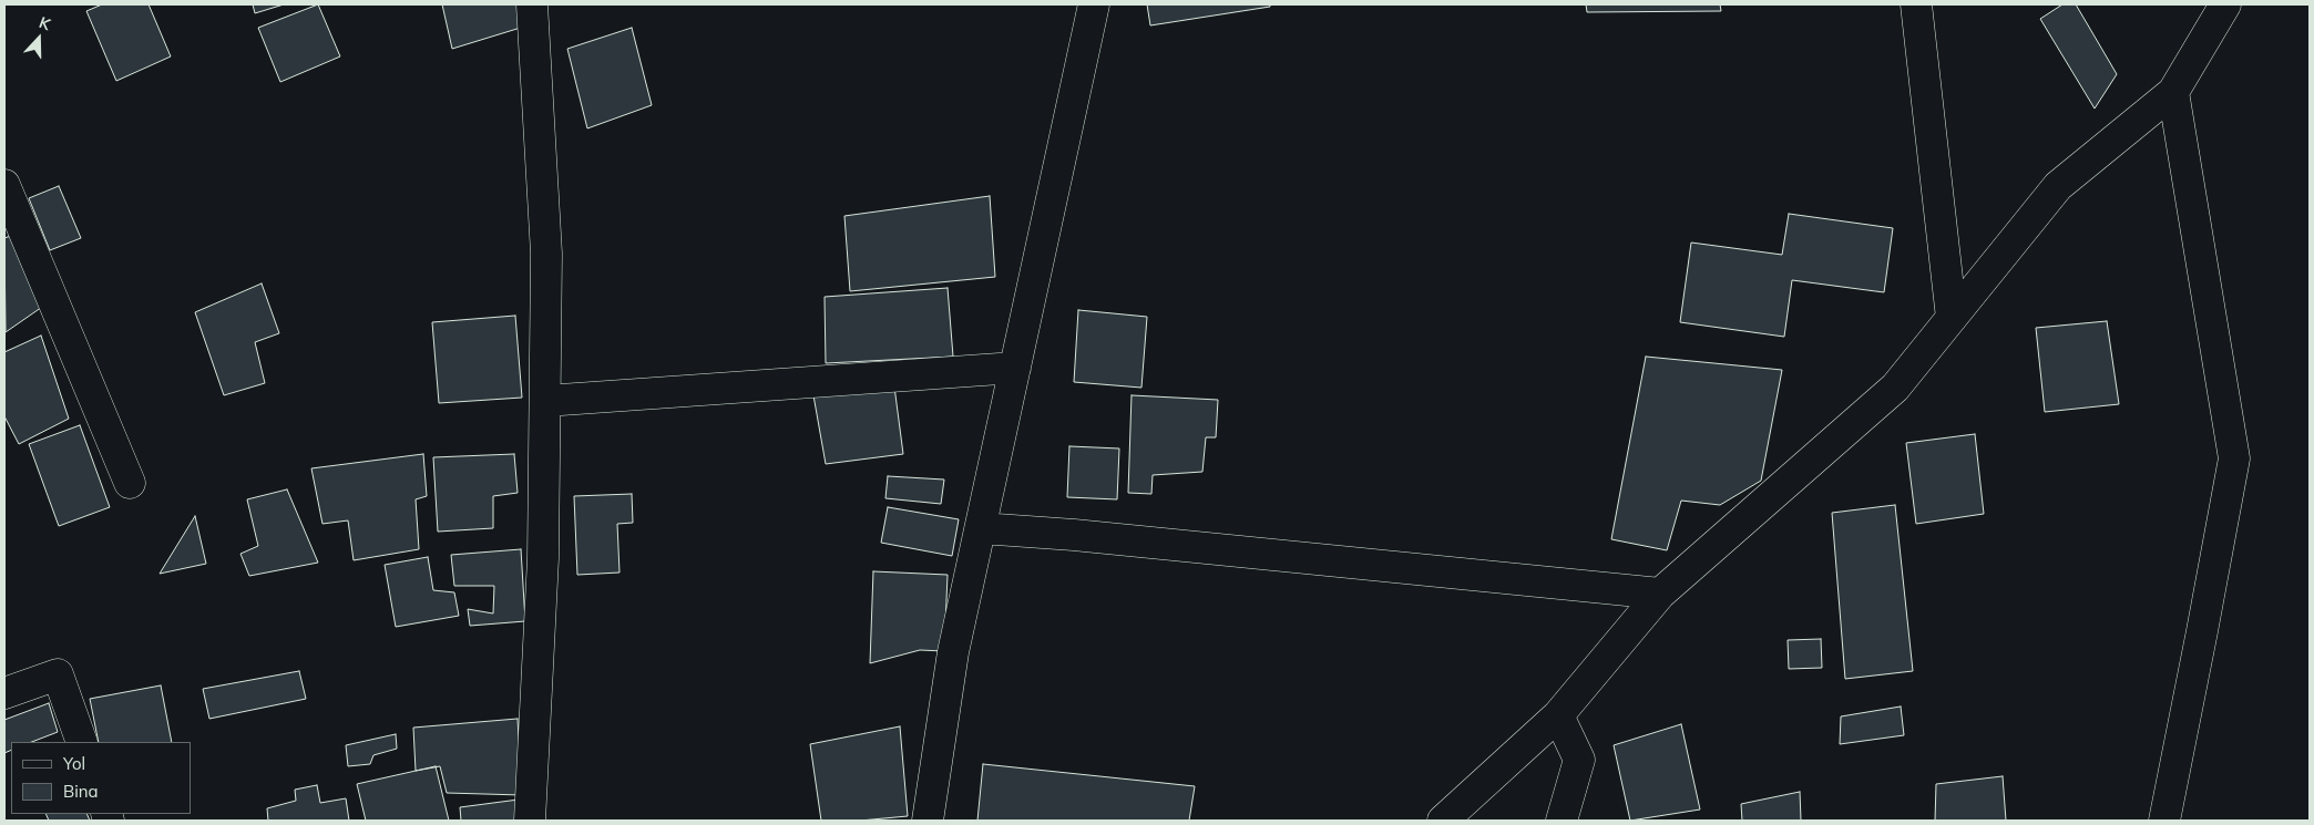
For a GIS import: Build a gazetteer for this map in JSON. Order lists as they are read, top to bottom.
{
  "legend": ["Yol", "Bina"],
  "north": "top"
}
